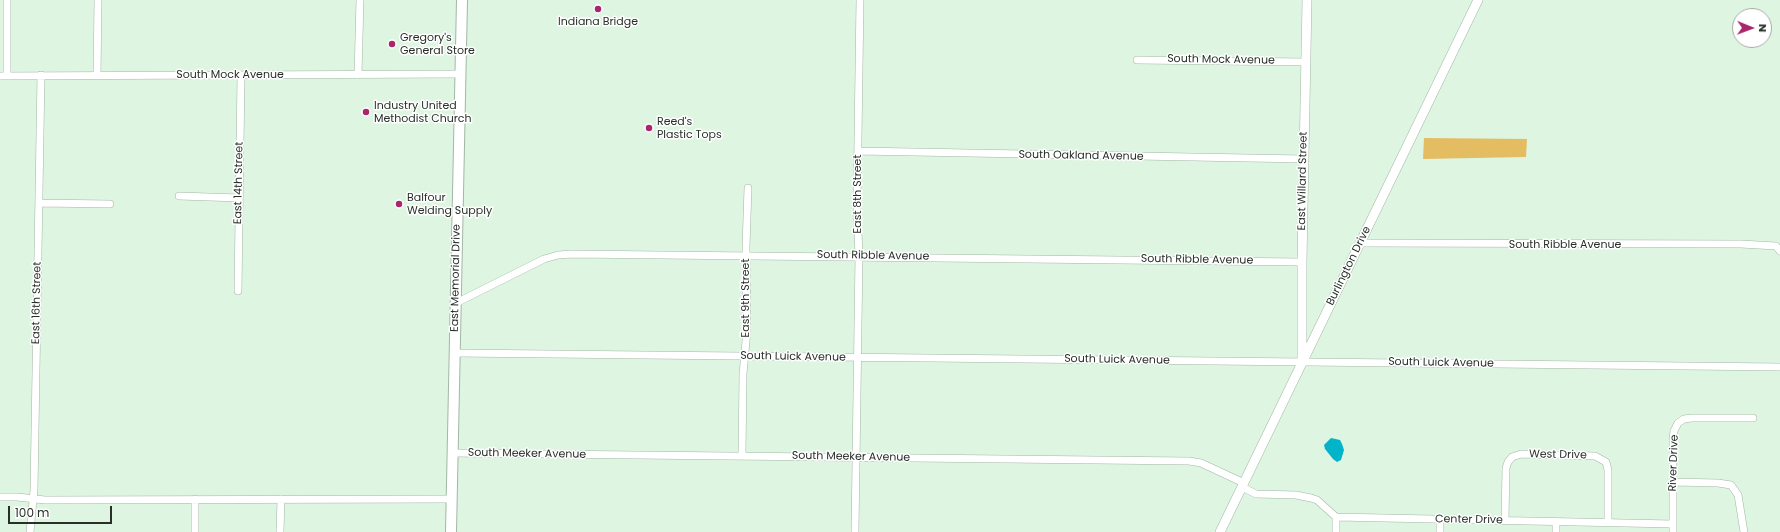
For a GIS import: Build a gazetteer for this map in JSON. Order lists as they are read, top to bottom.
{
  "streets": {
    "main road": ["East Memorial Drive"],
    "street": [
      "South Mock Avenue",
      "South Oakland Avenue",
      "East Willard Street",
      "East 14th Street",
      "East 8th Street",
      "South Ribble Avenue",
      "Burlington Drive",
      "East 9th Street",
      "East 16th Street",
      "South Luick Avenue",
      "South Meeker Avenue",
      "West Drive",
      "River Drive",
      "Center Drive"
    ]
  },
  "crossings": [
    ["South Mock Avenue", "East Willard Street"],
    ["South Mock Avenue", "East 14th Street"],
    ["South Mock Avenue", "East Memorial Drive"],
    ["South Mock Avenue", "East 16th Street"],
    ["South Oakland Avenue", "East Willard Street"],
    ["South Oakland Avenue", "East 8th Street"],
    ["East Willard Street", "South Ribble Avenue"],
    ["East Willard Street", "Burlington Drive"],
    ["East Willard Street", "South Luick Avenue"],
    ["East 8th Street", "South Ribble Avenue"],
    ["East 8th Street", "South Luick Avenue"],
    ["East 8th Street", "South Meeker Avenue"],
    ["South Ribble Avenue", "Burlington Drive"],
    ["South Ribble Avenue", "East Memorial Drive"],
    ["South Ribble Avenue", "East 9th Street"],
    ["Burlington Drive", "South Luick Avenue"],
    ["Burlington Drive", "South Meeker Avenue"],
    ["East Memorial Drive", "South Luick Avenue"],
    ["East Memorial Drive", "South Meeker Avenue"],
    ["East 9th Street", "South Luick Avenue"],
    ["East 9th Street", "South Meeker Avenue"],
    ["South Meeker Avenue", "Center Drive"],
    ["West Drive", "Center Drive"],
    ["River Drive", "Center Drive"]
  ],
  "places": [
    "Indiana Bridge",
    "Gregory's General Store",
    "Industry United Methodist Church",
    "Reed's Plastic Tops",
    "Balfour Welding Supply"
  ],
  "scale_bar": "100 m",
  "north": "right"
}
